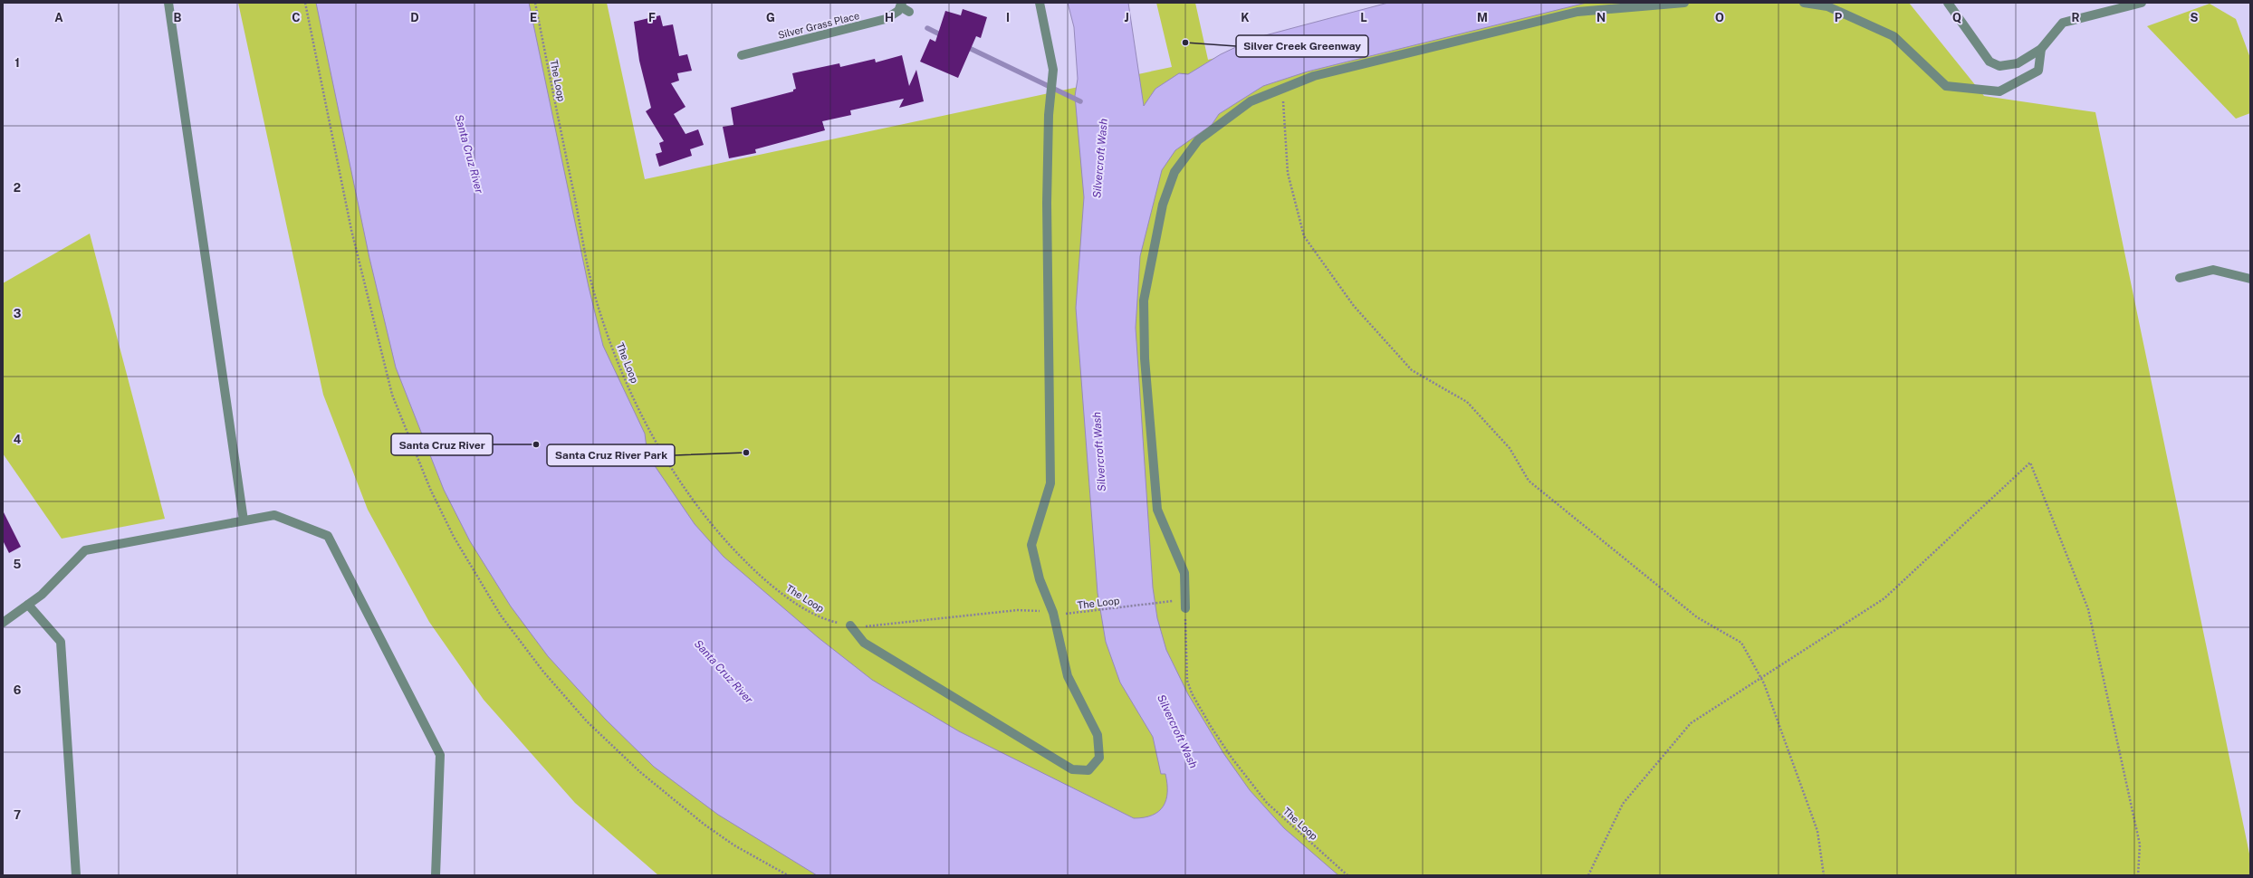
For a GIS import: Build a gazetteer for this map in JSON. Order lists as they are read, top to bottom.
{
  "streets": {
    "street": ["Silver Grass Place"],
    "path": ["The Loop"]
  },
  "water": ["Santa Cruz River", "Silvercroft Wash"],
  "places": ["Silver Creek Greenway", "Santa Cruz River", "Santa Cruz River Park"],
  "grid": {
    "columns": [
      "A",
      "B",
      "C",
      "D",
      "E",
      "F",
      "G",
      "H",
      "I",
      "J",
      "K",
      "L",
      "M",
      "N",
      "O",
      "P",
      "Q",
      "R",
      "S"
    ],
    "rows": [
      "1",
      "2",
      "3",
      "4",
      "5",
      "6",
      "7"
    ]
  }
}
